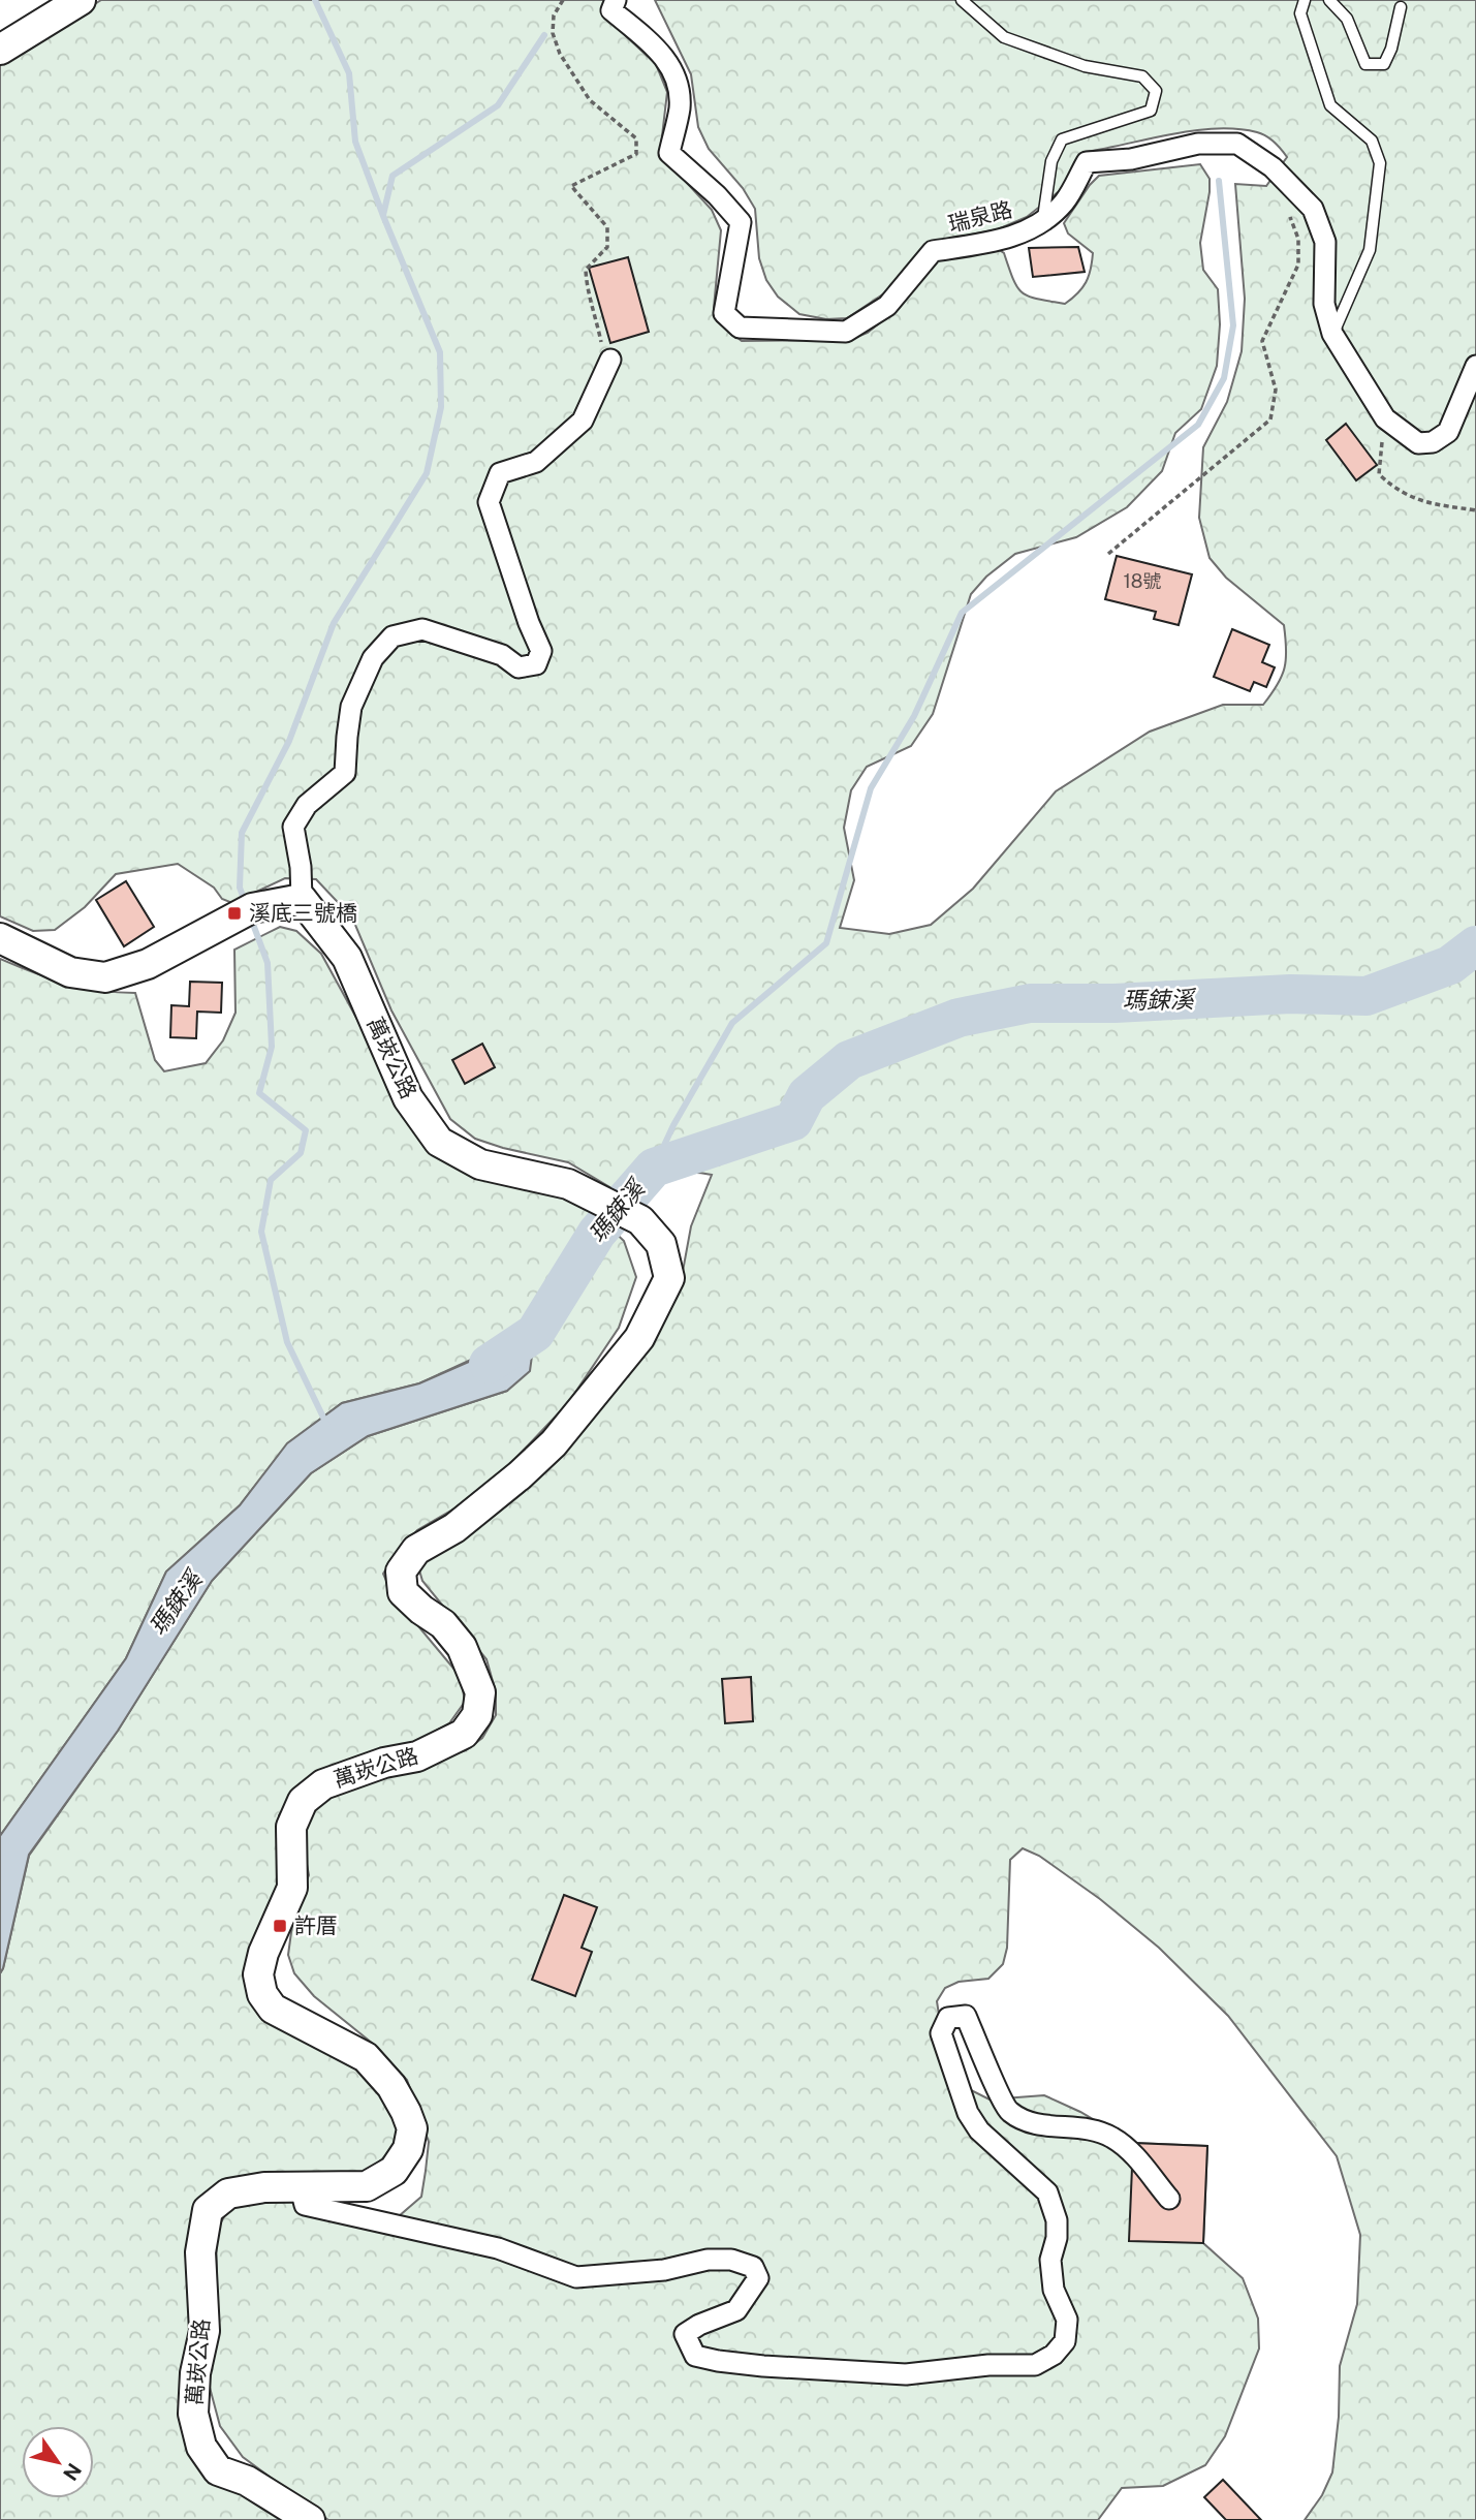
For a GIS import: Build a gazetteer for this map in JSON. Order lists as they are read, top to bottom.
{
  "streets": {
    "street": ["瑞泉路", "萬崁公路"]
  },
  "water": ["瑪鋉溪"],
  "places": {
    "transit": ["溪底三號橋", "許厝"]
  },
  "house_numbers": ["18號"],
  "north": "bottom right"
}
